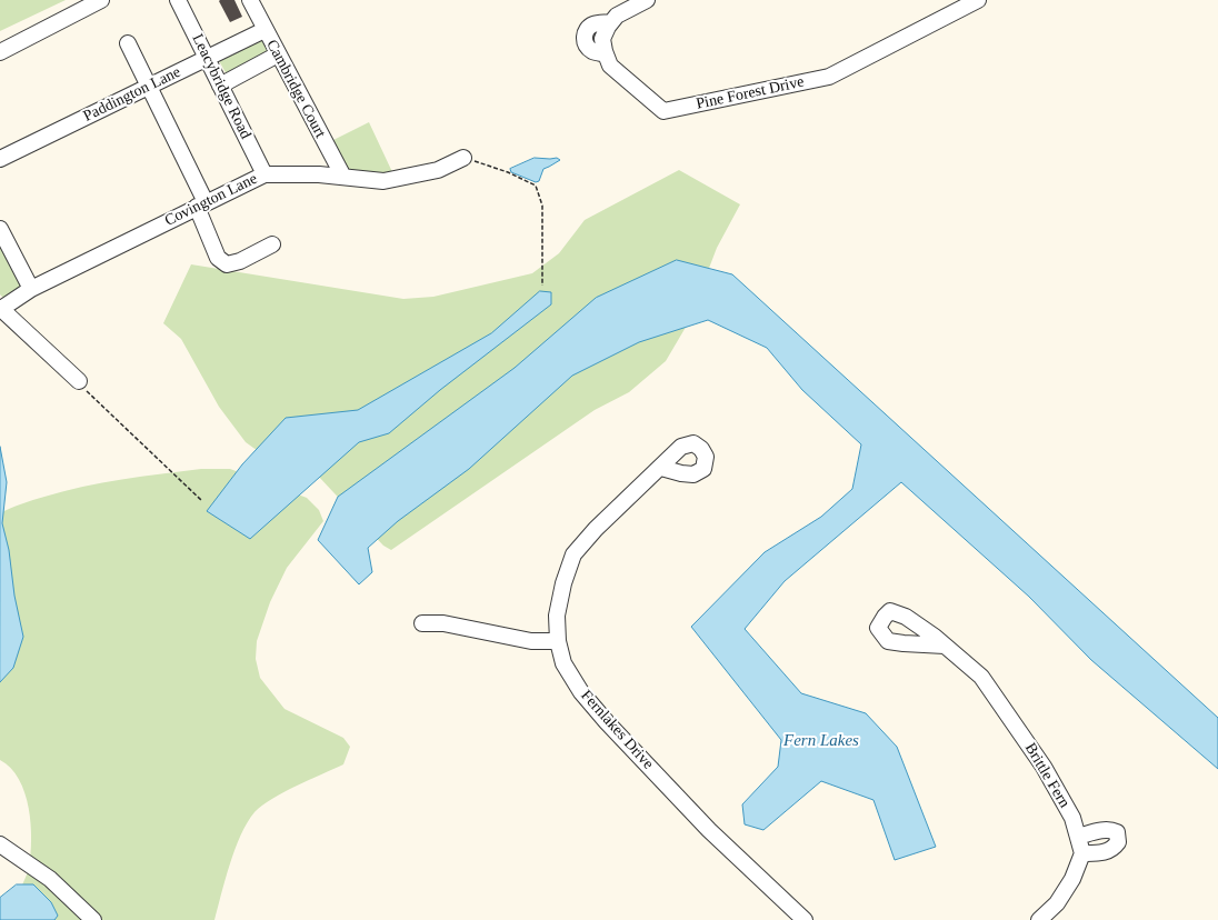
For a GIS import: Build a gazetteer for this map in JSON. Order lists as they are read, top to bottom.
{
  "streets": {
    "street": [
      "Leacybridge Road",
      "Cambridge Court",
      "Pine Forest Drive",
      "Paddington Lane",
      "Covington Lane",
      "Fernlakes Drive",
      "Brittle Fern"
    ]
  },
  "crossings": [
    ["Leacybridge Road", "Paddington Lane"],
    ["Leacybridge Road", "Covington Lane"],
    ["Cambridge Court", "Paddington Lane"],
    ["Cambridge Court", "Covington Lane"]
  ],
  "water": ["Fern Lakes"]
}
